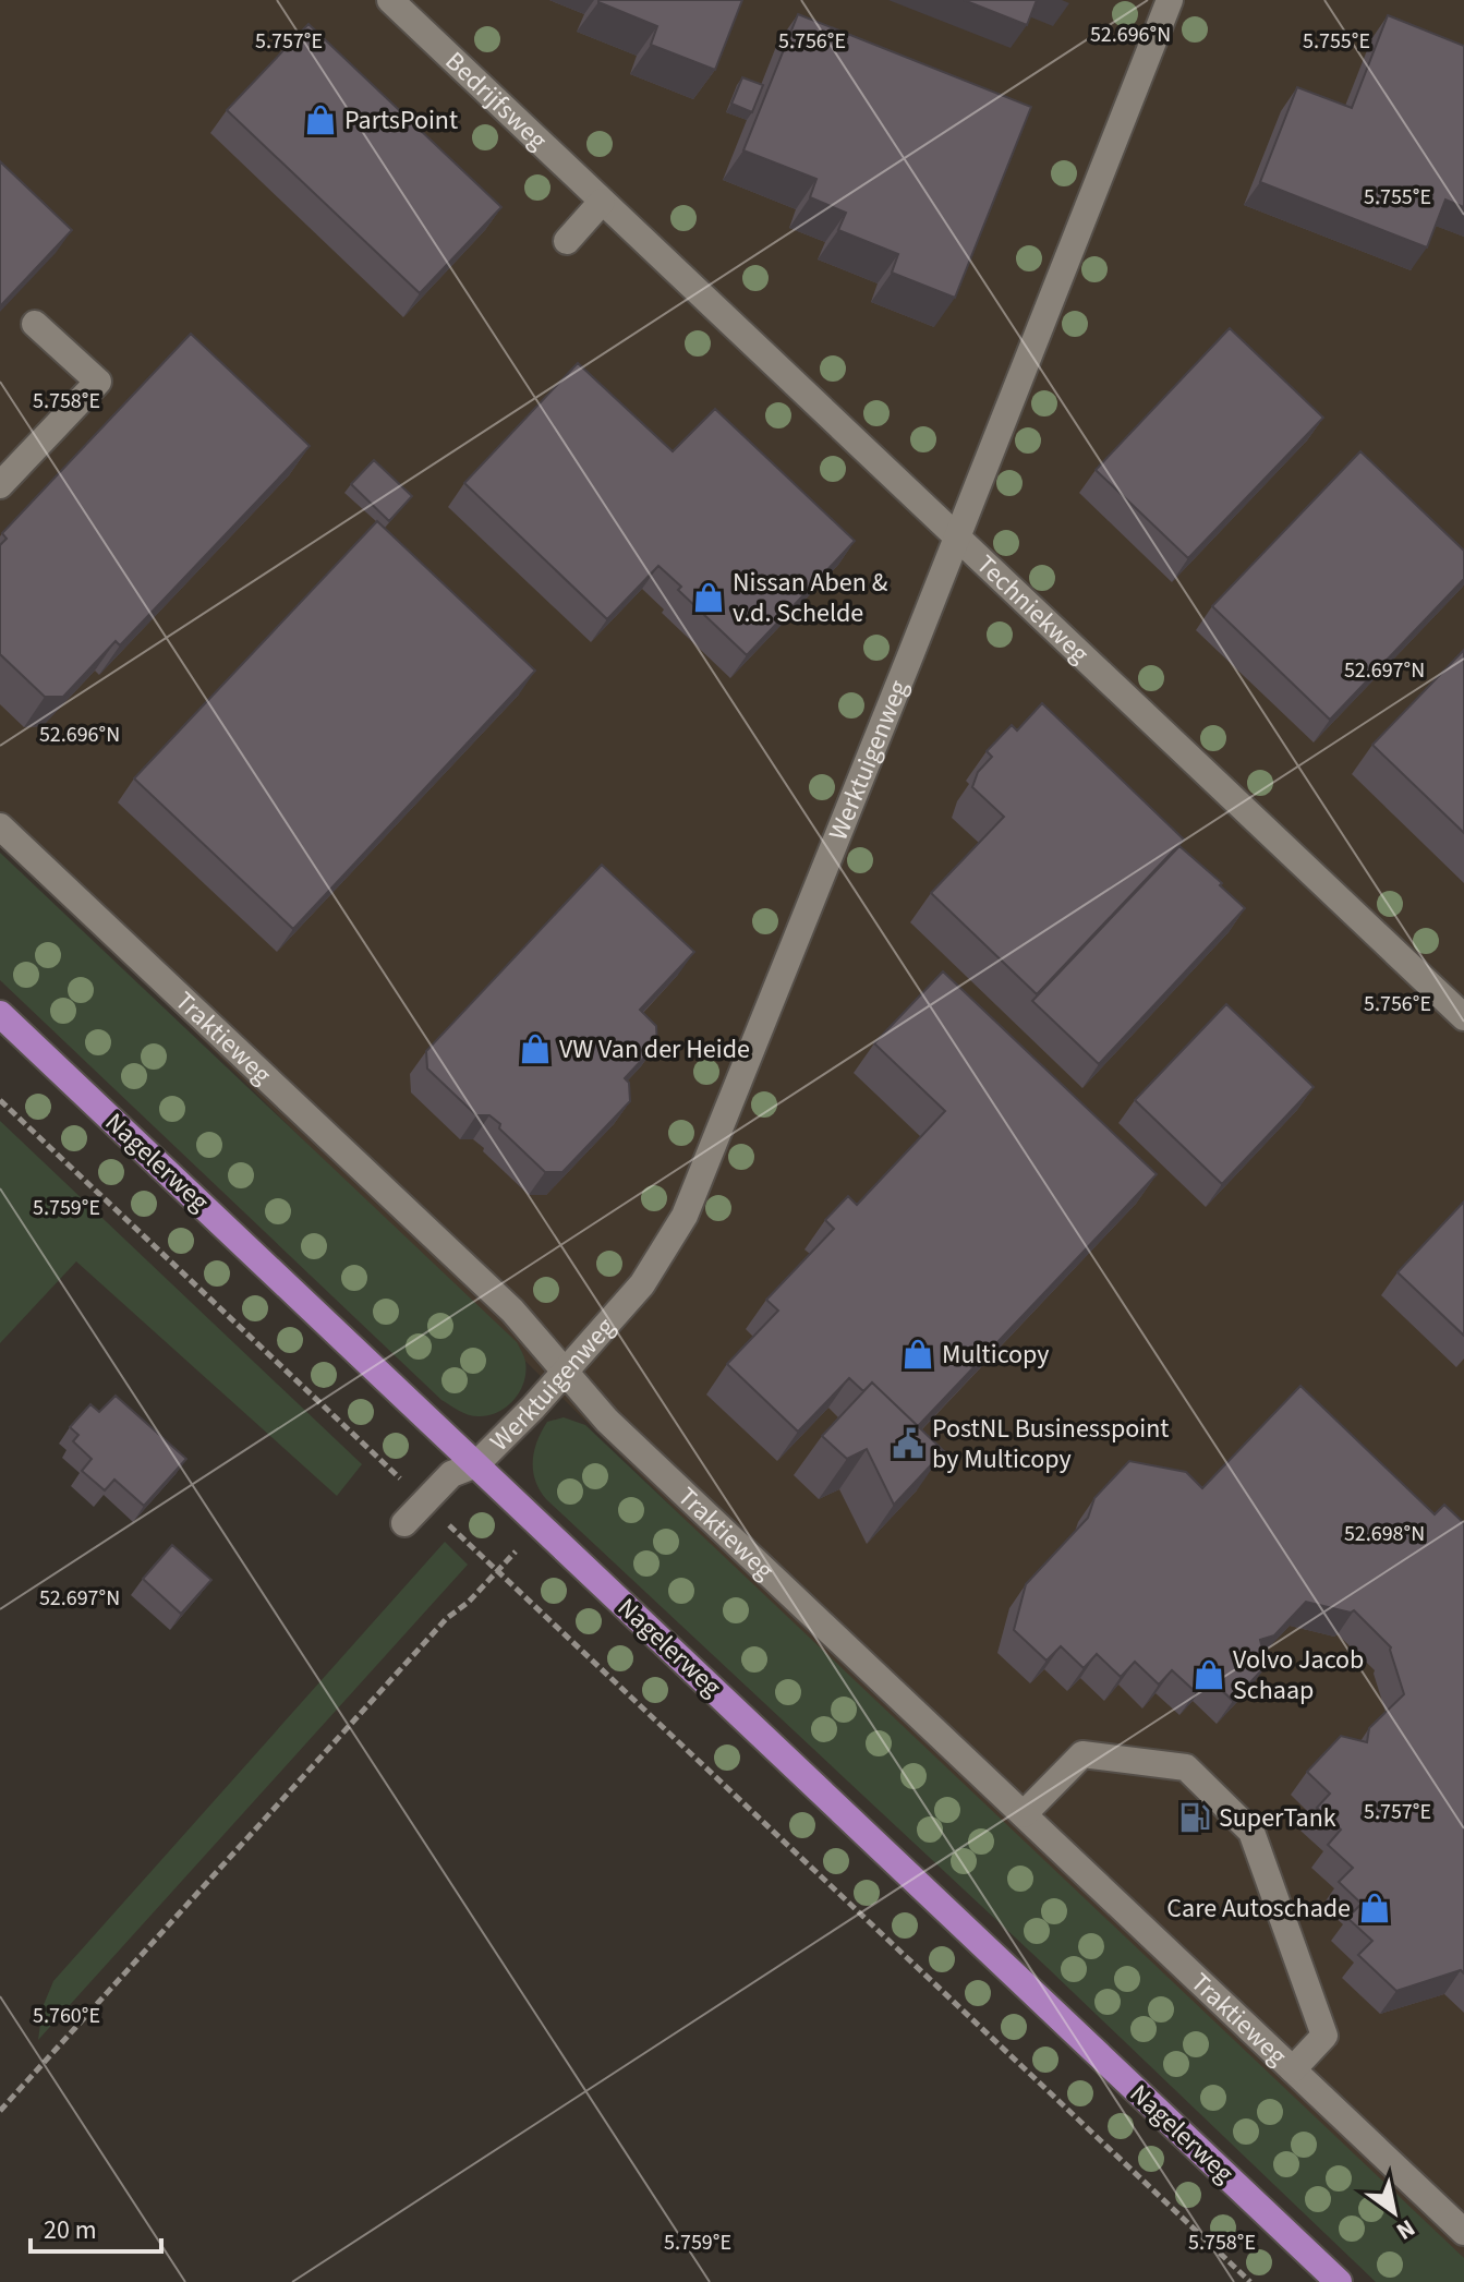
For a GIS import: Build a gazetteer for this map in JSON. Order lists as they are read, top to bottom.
{
  "streets": {
    "main road": ["Nagelerweg"],
    "street": [
      "Bedrijfsweg",
      "Techniekweg",
      "Werktuigenweg",
      "Traktieweg"
    ]
  },
  "crossings": [
    ["Bedrijfsweg", "Techniekweg"],
    ["Techniekweg", "Werktuigenweg"],
    ["Werktuigenweg", "Traktieweg"],
    ["Werktuigenweg", "Nagelerweg"]
  ],
  "places": {
    "shop": [
      "PartsPoint",
      "Nissan Aben & v.d. Schelde",
      "VW Van der Heide",
      "Multicopy",
      "Volvo Jacob Schaap",
      "Care Autoschade"
    ],
    "public building": ["PostNL Businesspoint by Multicopy"],
    "fuel station": ["SuperTank"]
  },
  "scale_bar": "20 m",
  "north": "bottom right",
  "coordinates": [
    "52.696°N",
    "5.757°E",
    "5.756°E",
    "5.755°E",
    "5.758°E",
    "52.697°N",
    "5.759°E",
    "52.698°N",
    "5.760°E"
  ]
}
